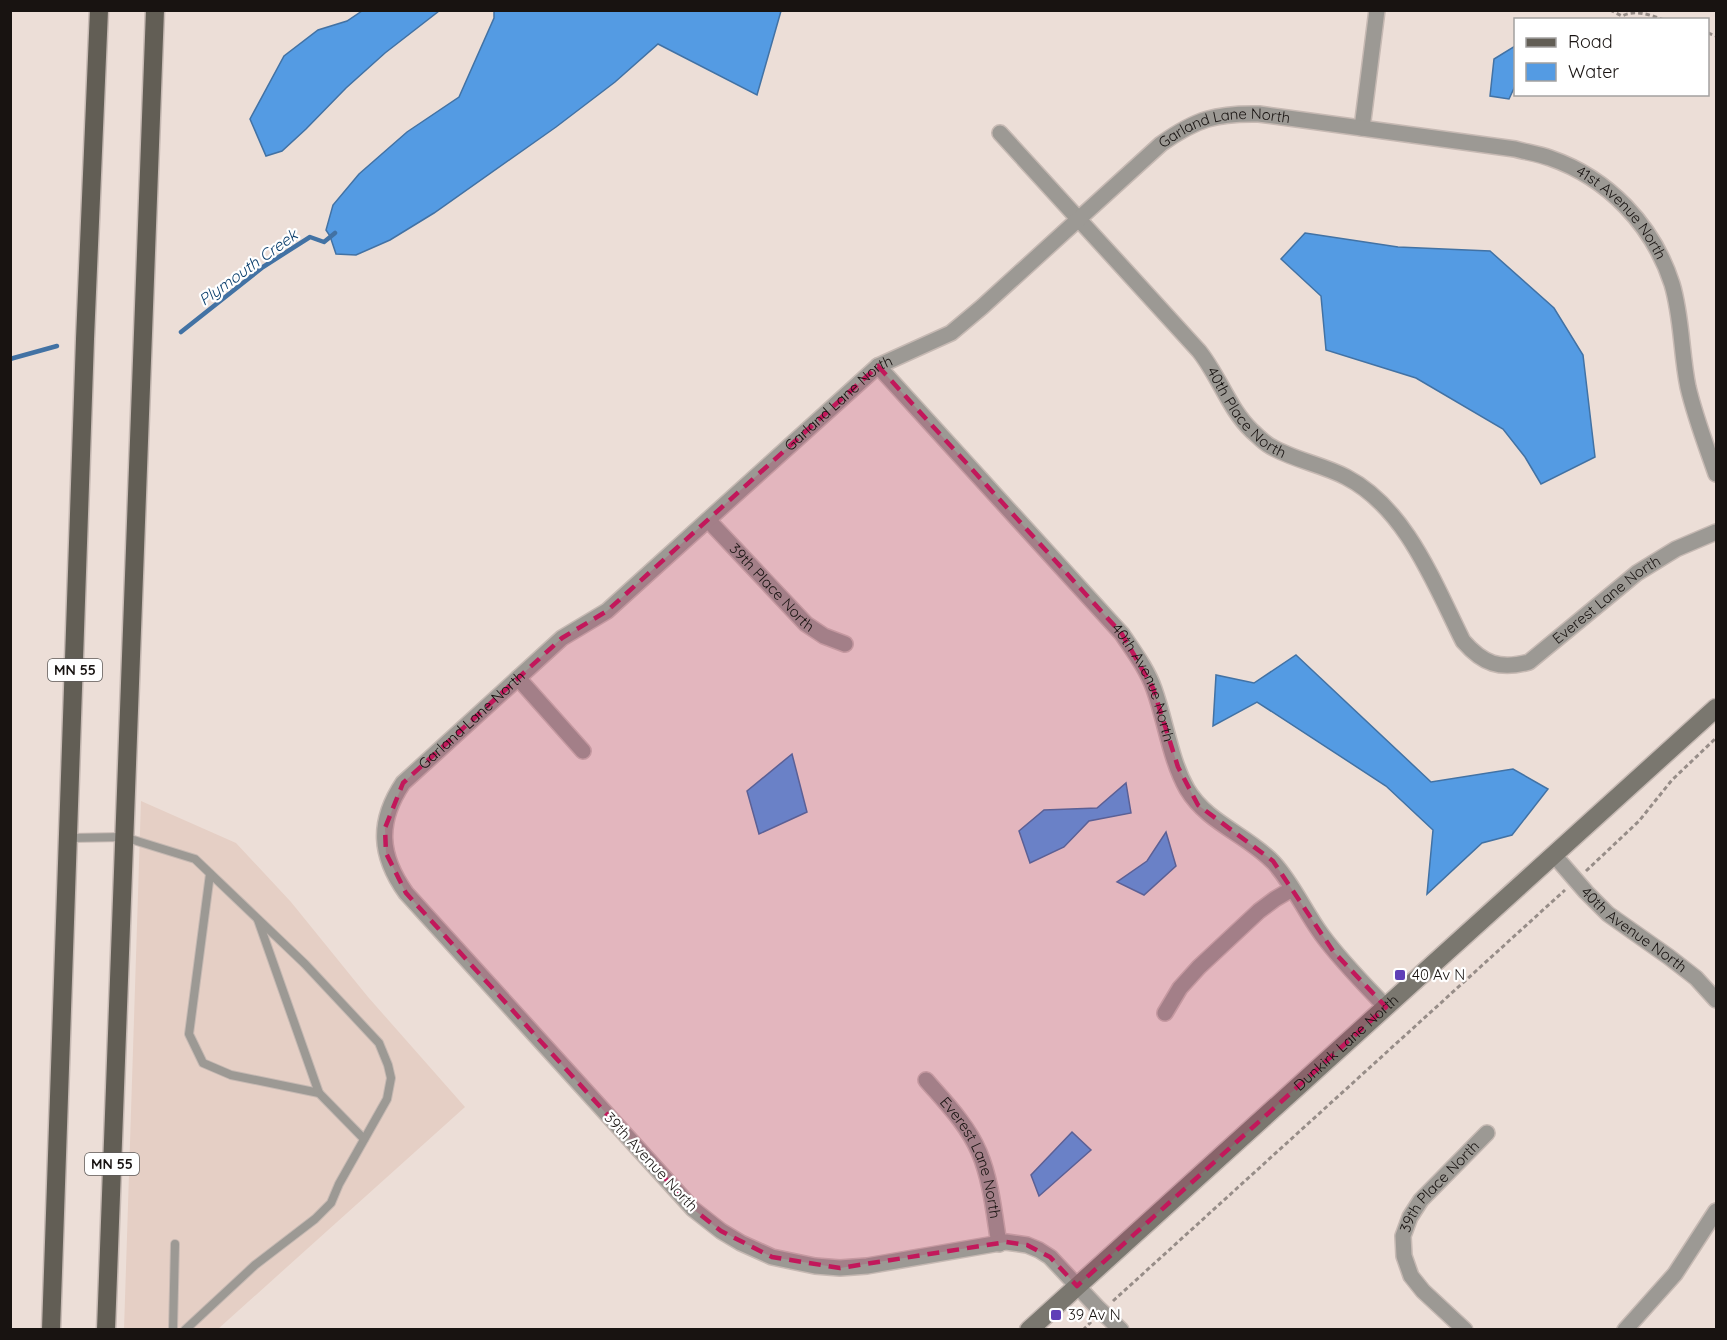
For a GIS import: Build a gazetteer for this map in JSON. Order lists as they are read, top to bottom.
{
  "streets": {
    "main road": ["MN 55"],
    "street": [
      "Garland Lane North",
      "41st Avenue North",
      "40th Place North",
      "39th Place North",
      "Everest Lane North",
      "40th Avenue North",
      "Dunkirk Lane North",
      "39th Avenue North"
    ]
  },
  "crossings": [
    ["Garland Lane North", "41st Avenue North"],
    ["Garland Lane North", "40th Place North"],
    ["Garland Lane North", "39th Place North"],
    ["Garland Lane North", "40th Avenue North"],
    ["Garland Lane North", "39th Avenue North"],
    ["40th Place North", "Everest Lane North"],
    ["Everest Lane North", "39th Avenue North"],
    ["40th Avenue North", "Dunkirk Lane North"],
    ["Dunkirk Lane North", "39th Avenue North"]
  ],
  "water": ["Plymouth Creek"],
  "places": {
    "transit": ["40 Av N", "39 Av N"]
  },
  "legend": ["Road", "Water"]
}
